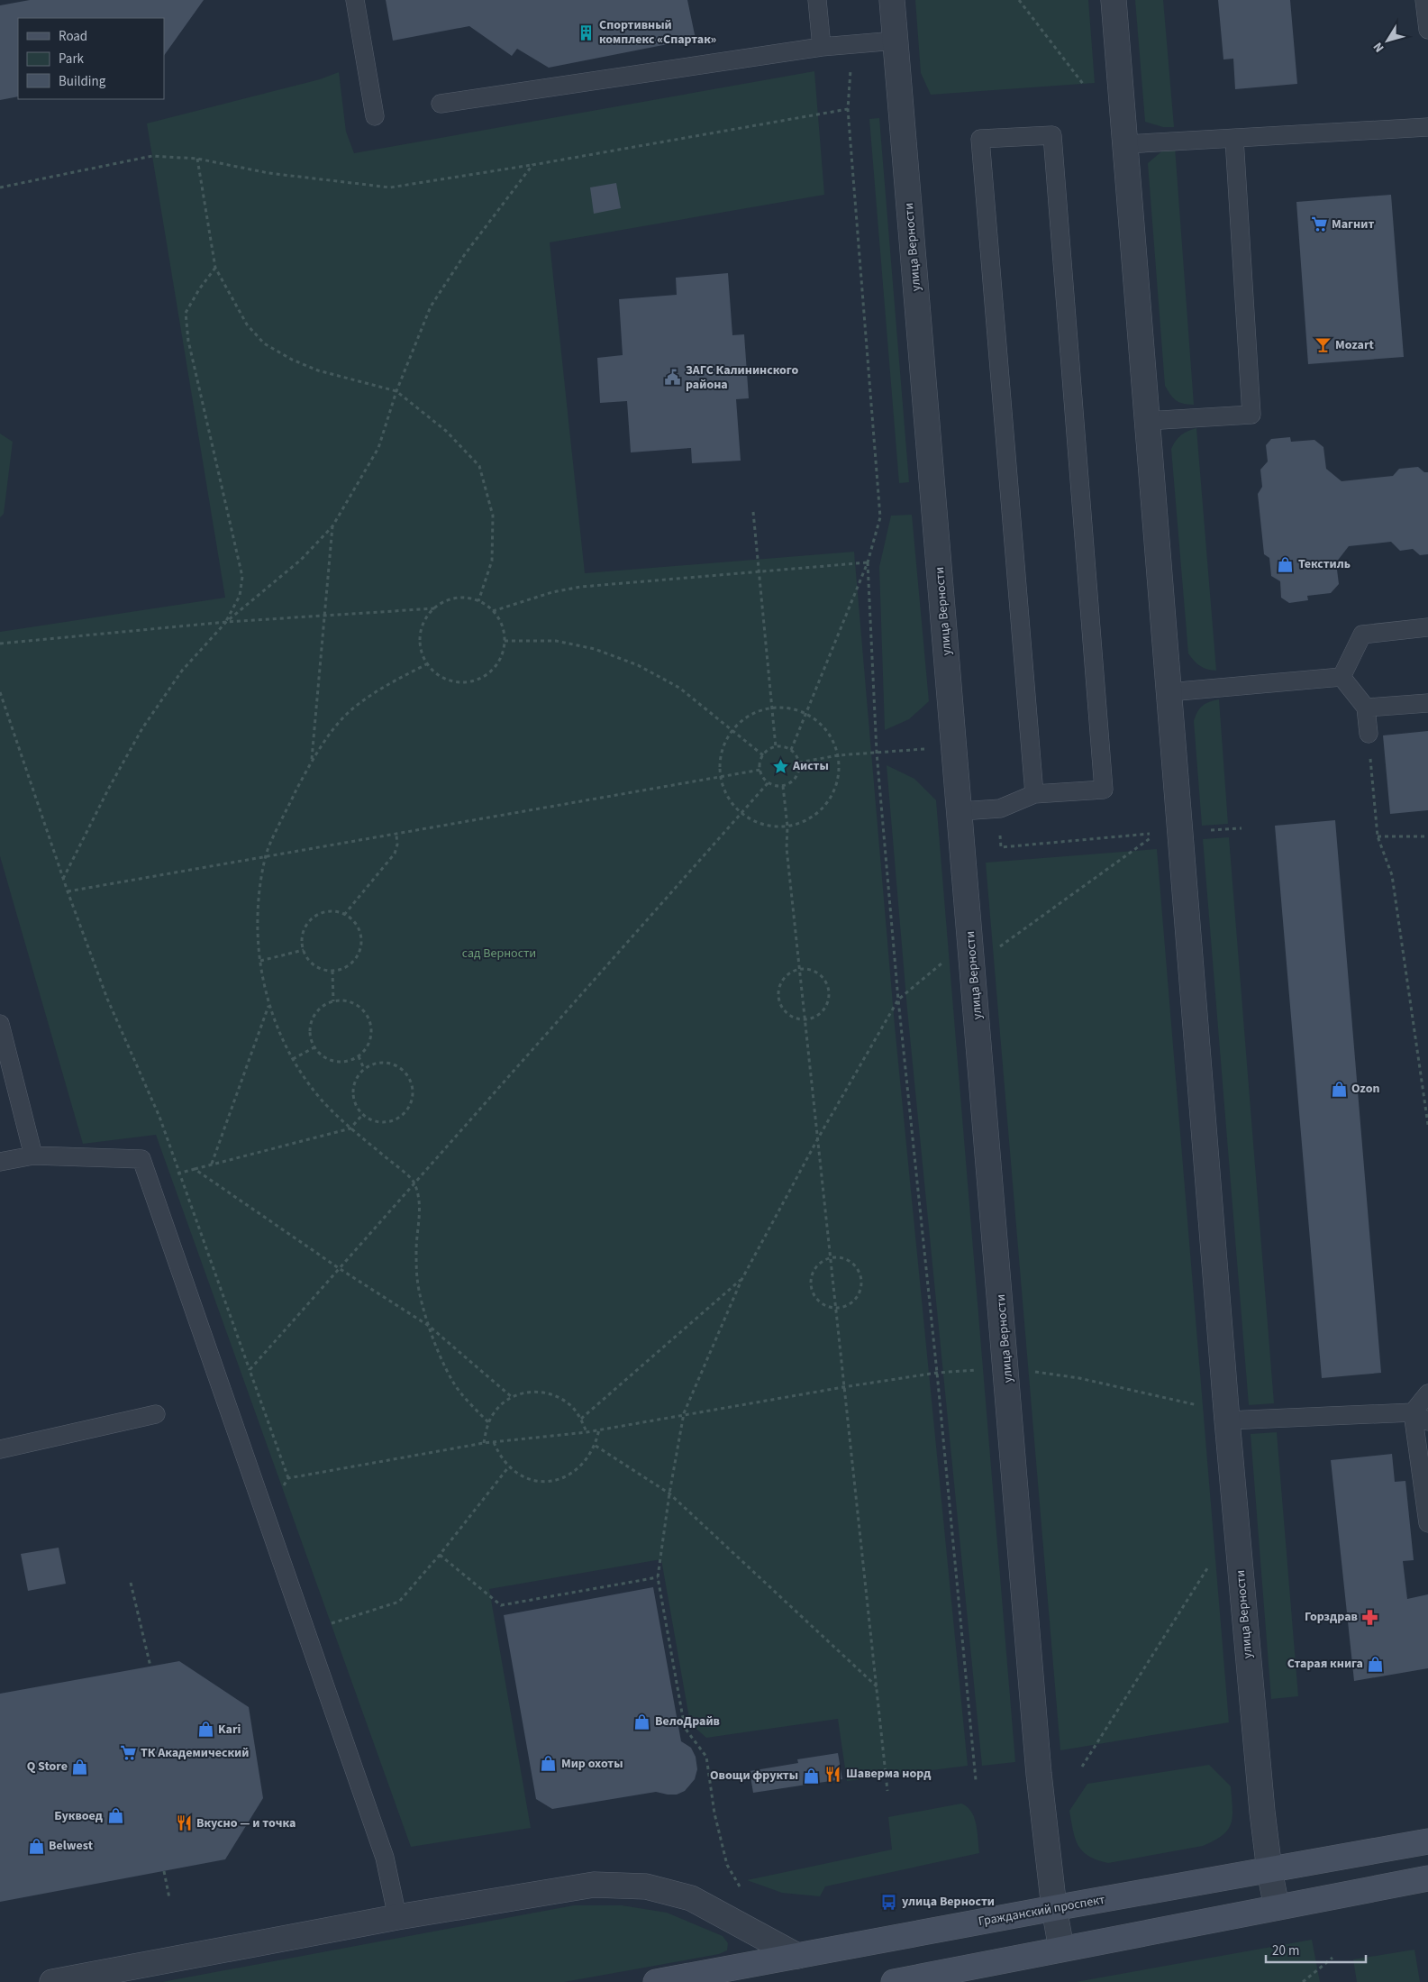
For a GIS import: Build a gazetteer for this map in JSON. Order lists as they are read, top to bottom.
{
  "streets": {
    "main road": ["Гражданский проспект"],
    "street": ["улица Верности"]
  },
  "crossings": [
    ["улица Верности", "Гражданский проспект"]
  ],
  "parks": ["сад Верности"],
  "places": {
    "building": ["Спортивный комплекс «Спартак»"],
    "supermarket": ["Магнит", "ТК Академический"],
    "bar": ["Mozart"],
    "public building": ["ЗАГС Калининского района"],
    "shop": [
      "Текстиль",
      "Ozon",
      "Старая книга",
      "ВелоДрайв",
      "Kari",
      "Мир охоты",
      "Q Store",
      "Овощи фрукты",
      "Буквоед",
      "Belwest"
    ],
    "place": ["Аисты"],
    "pharmacy": ["Горздрав"],
    "restaurant": ["Шаверма норд", "Вкусно — и точка"],
    "bus stop": ["улица Верности"]
  },
  "legend": ["Road", "Park", "Building"],
  "scale_bar": "20 m",
  "north": "bottom left"
}
